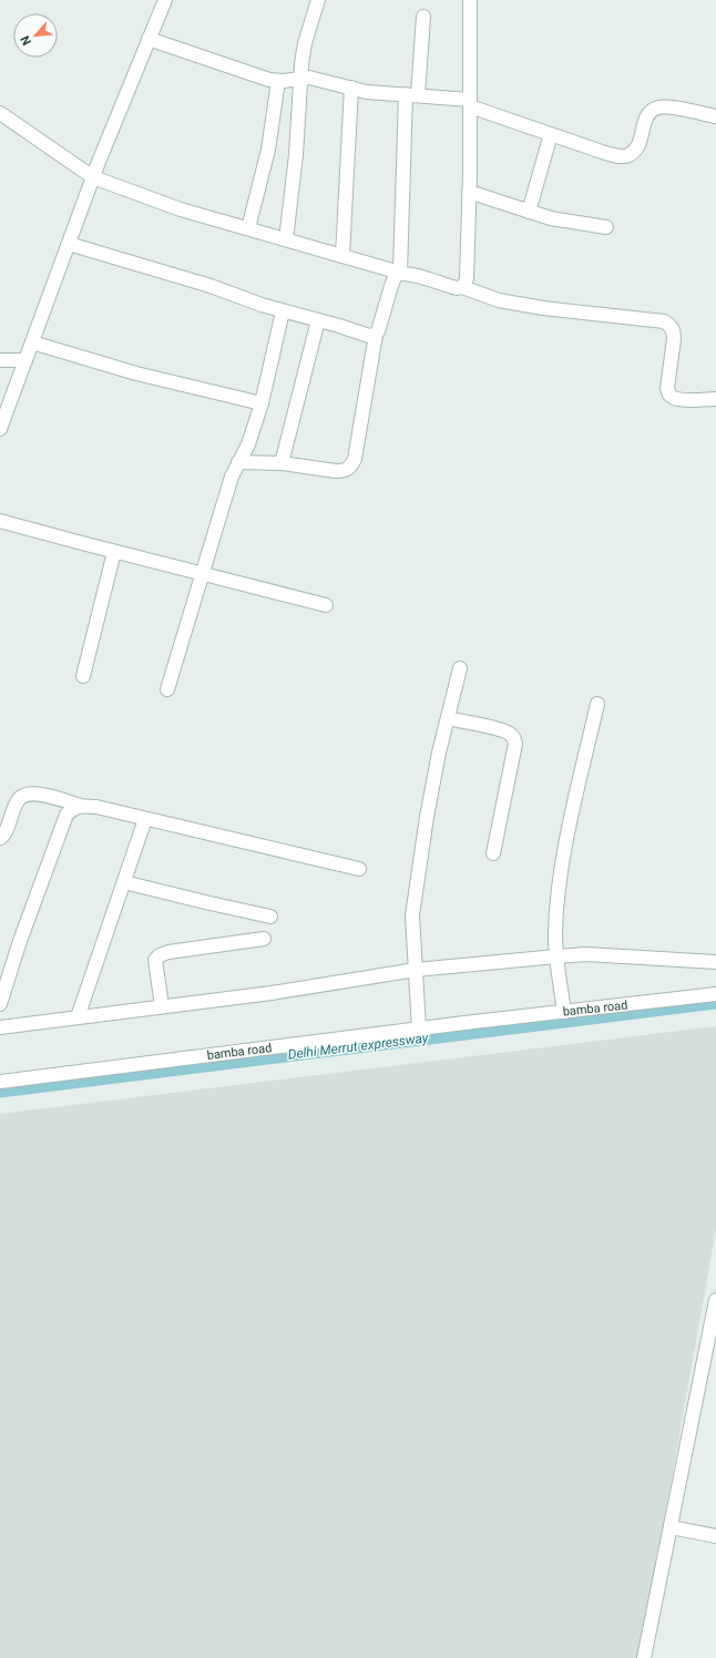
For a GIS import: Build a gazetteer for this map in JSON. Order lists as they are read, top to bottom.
{
  "streets": {
    "street": ["bamba road"]
  },
  "water": ["Delhi Merrut expressway"],
  "north": "bottom left"
}
